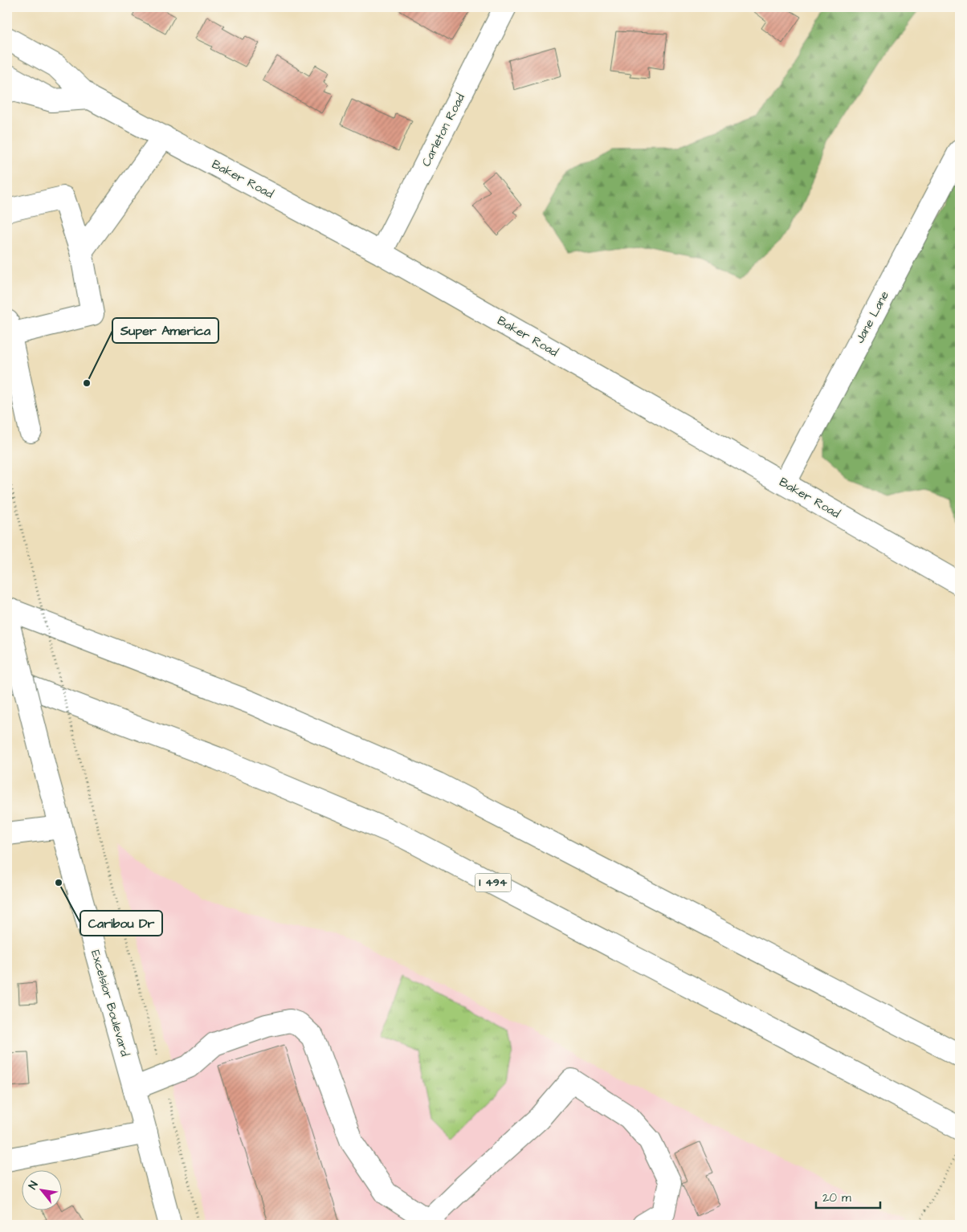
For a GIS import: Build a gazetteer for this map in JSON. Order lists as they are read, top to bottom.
{
  "streets": {
    "main road": [
      "Carleton Road",
      "Baker Road",
      "Jane Lane",
      "I 494",
      "Excelsior Boulevard"
    ]
  },
  "crossings": [
    ["Carleton Road", "Baker Road"],
    ["Baker Road", "Jane Lane"]
  ],
  "places": ["Super America", "Caribou Dr"],
  "scale_bar": "20 m",
  "north": "top left"
}
